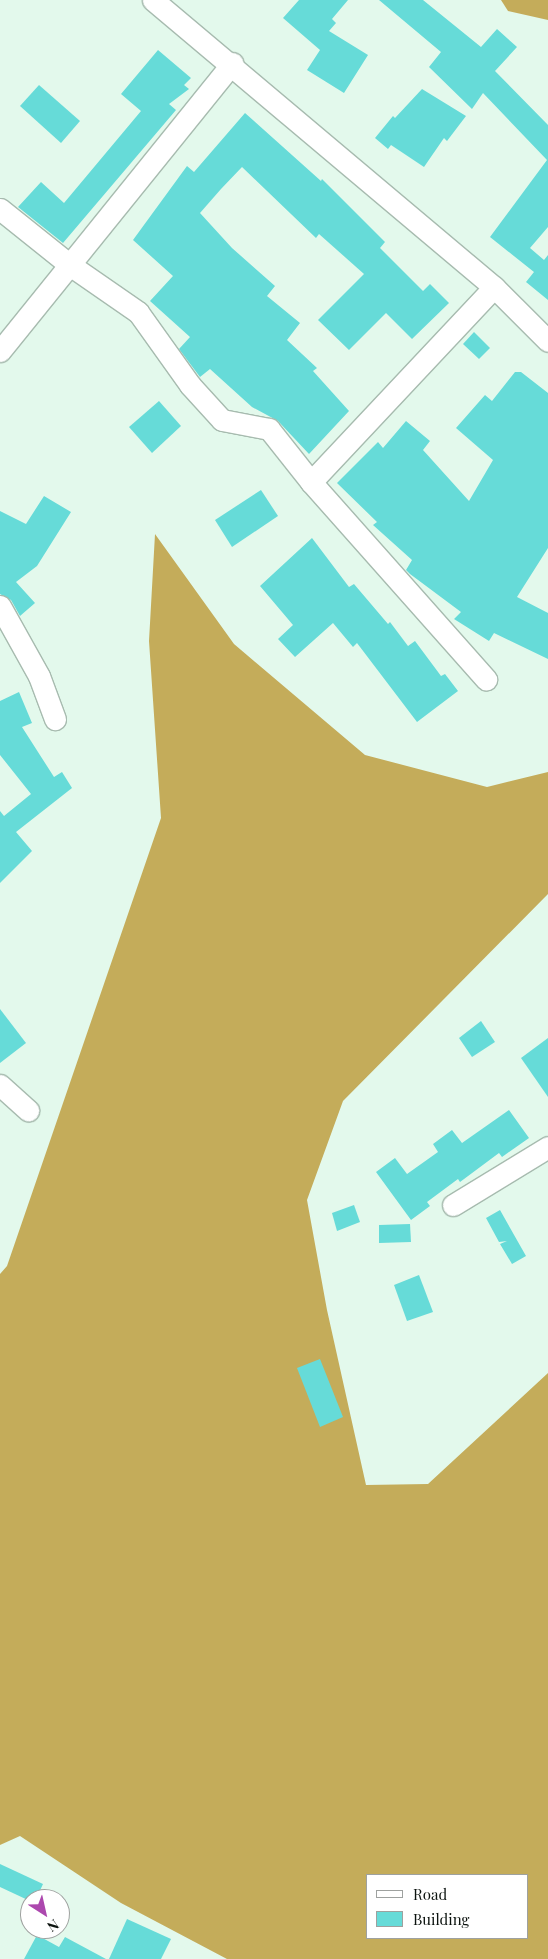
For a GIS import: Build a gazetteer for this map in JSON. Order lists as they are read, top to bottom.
{
  "legend": ["Road", "Building"],
  "north": "bottom right"
}
